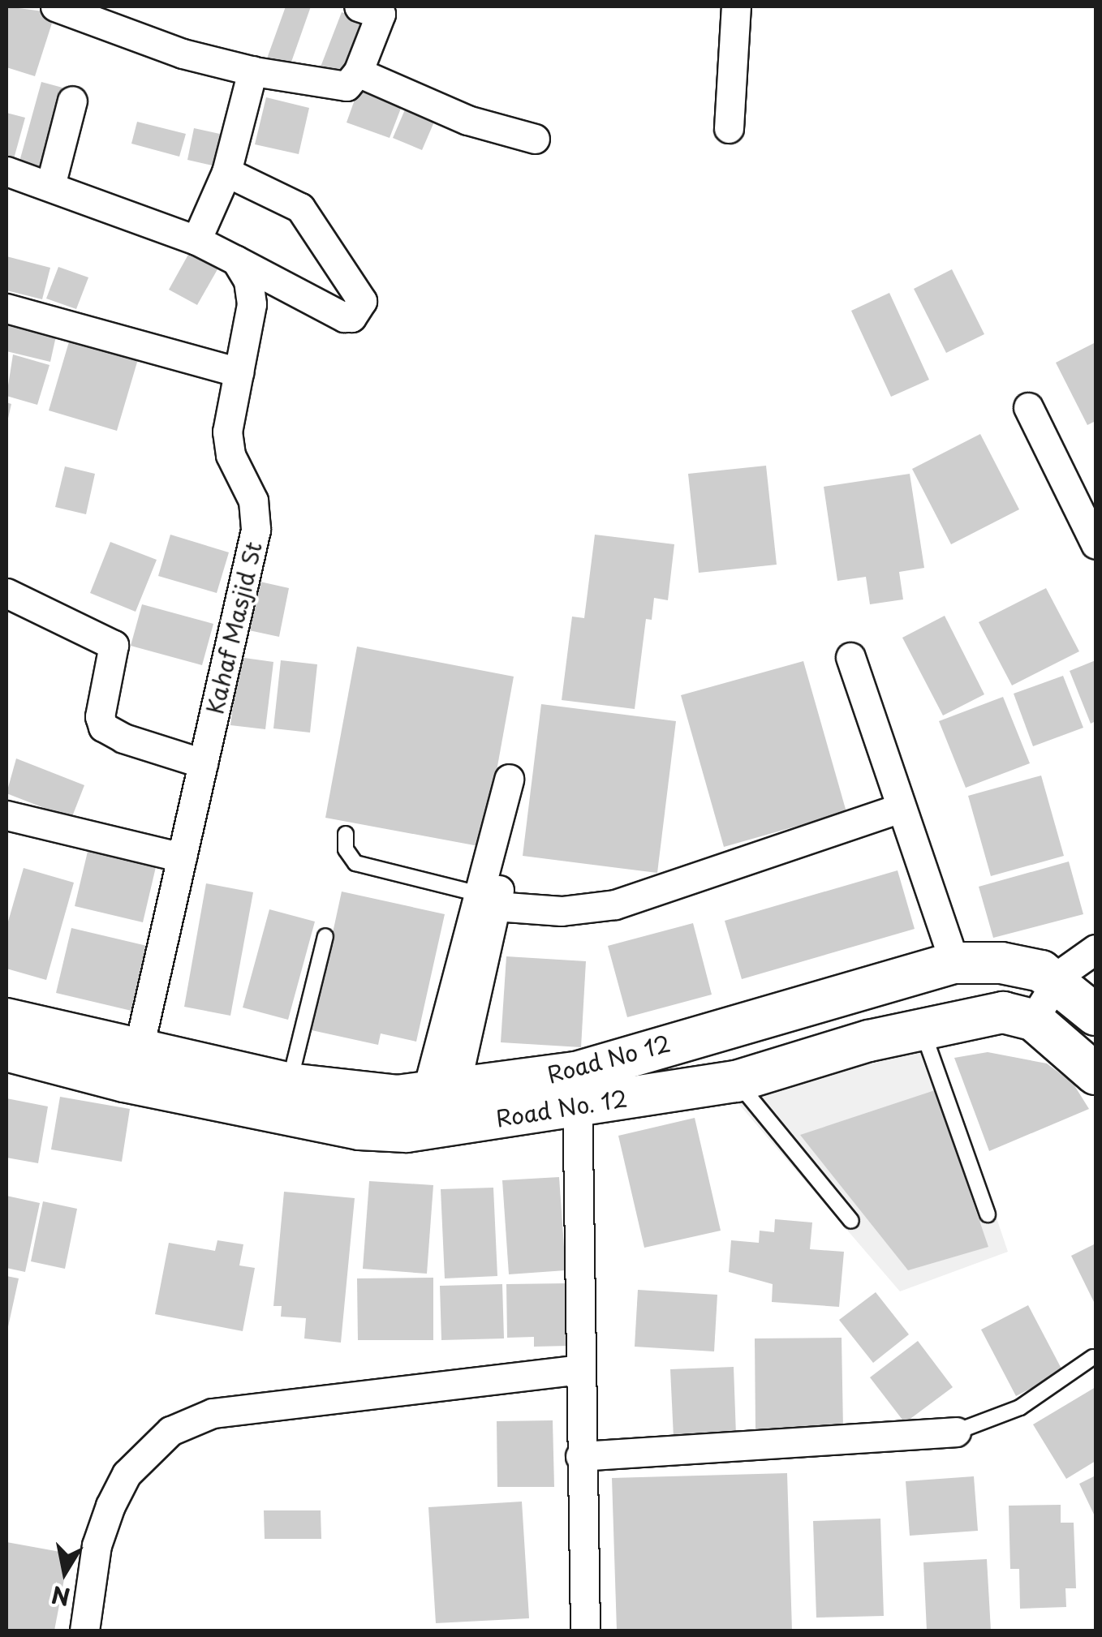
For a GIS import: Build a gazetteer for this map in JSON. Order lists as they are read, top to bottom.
{
  "streets": {
    "main road": ["Road No 12", "Road No. 12"],
    "street": ["Kahaf Masjid St"]
  },
  "crossings": [
    ["Kahaf Masjid St", "Road No 12"],
    ["Road No 12", "Road No. 12"]
  ],
  "north": "bottom"
}
